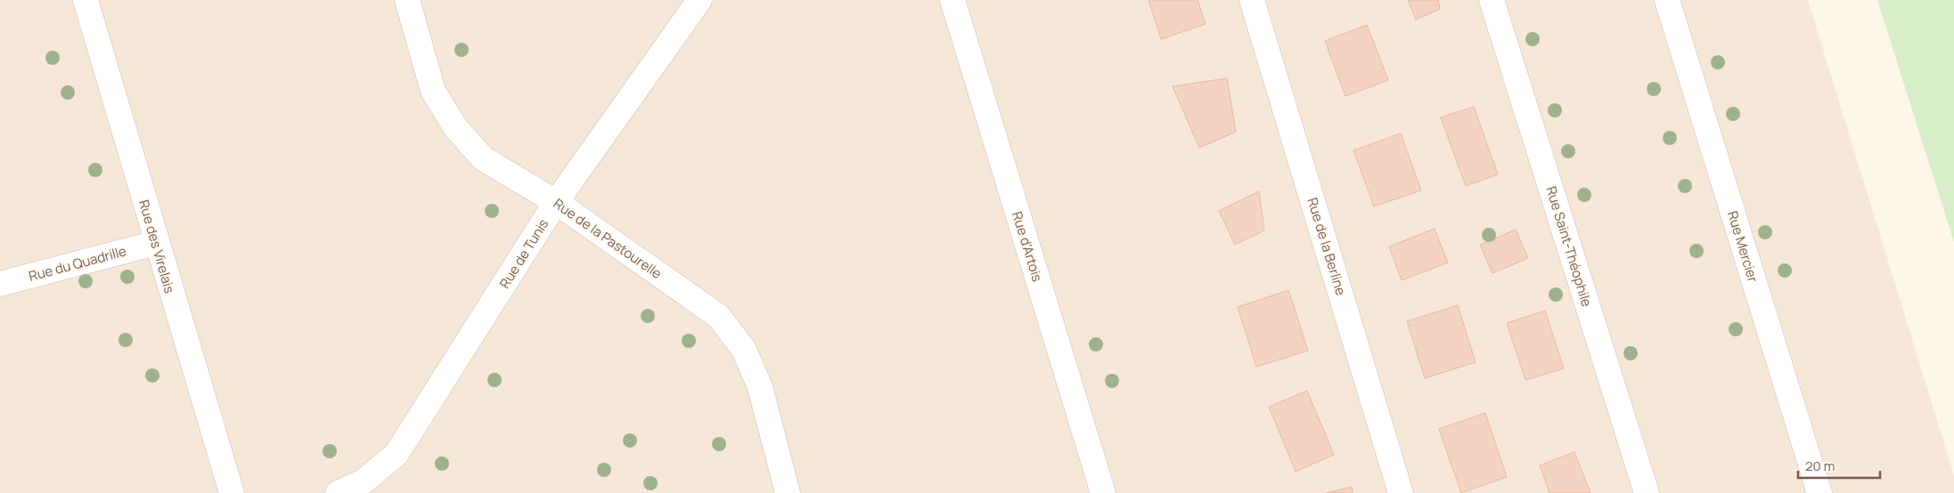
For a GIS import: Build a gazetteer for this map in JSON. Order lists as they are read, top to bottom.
{
  "streets": {
    "street": [
      "Rue de la Pastourelle",
      "Rue des Virelais",
      "Rue d'Artois",
      "Rue de la Berline",
      "Rue Saint-Théophile",
      "Rue Mercier",
      "Rue de Tunis",
      "Rue du Quadrille"
    ]
  },
  "crossings": [
    ["Rue de la Pastourelle", "Rue de Tunis"],
    ["Rue des Virelais", "Rue du Quadrille"]
  ],
  "scale_bar": "20 m"
}
